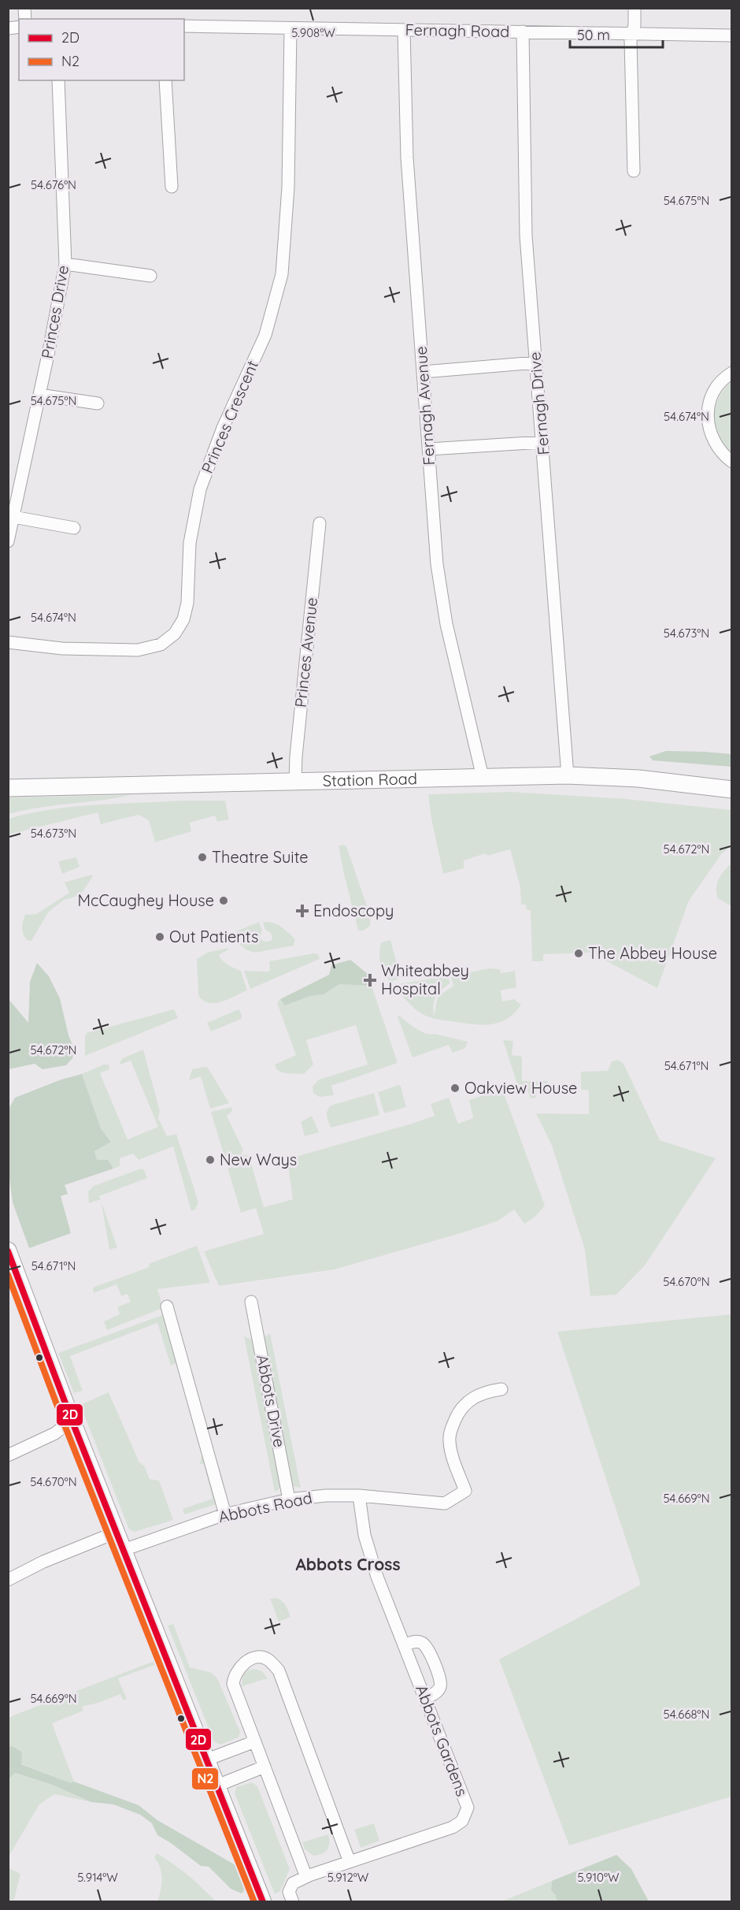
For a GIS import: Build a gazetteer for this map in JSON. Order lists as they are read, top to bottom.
{
  "streets": {
    "main road": ["Station Road"],
    "street": [
      "Fernagh Road",
      "Princes Drive",
      "Fernagh Drive",
      "Fernagh Avenue",
      "Princes Crescent",
      "Princes Avenue",
      "Abbots Drive",
      "Abbots Road",
      "Abbots Gardens"
    ]
  },
  "crossings": [
    ["Fernagh Road", "Fernagh Drive"],
    ["Fernagh Road", "Fernagh Avenue"],
    ["Fernagh Road", "Princes Crescent"],
    ["Fernagh Drive", "Station Road"],
    ["Fernagh Avenue", "Station Road"],
    ["Princes Avenue", "Station Road"],
    ["Abbots Drive", "Abbots Road"],
    ["Abbots Road", "Abbots Gardens"]
  ],
  "districts": ["Abbots Cross"],
  "places": {
    "other": [
      "Theatre Suite",
      "McCaughey House",
      "Out Patients",
      "The Abbey House",
      "Oakview House",
      "New Ways"
    ],
    "health": ["Endoscopy", "Whiteabbey Hospital"]
  },
  "lines": ["transit line 2D", "transit line N2"],
  "legend": ["2D", "N2"],
  "scale_bar": "50 m",
  "coordinates": [
    "5.908°W",
    "54.676°N",
    "54.675°N",
    "54.674°N",
    "54.673°N",
    "54.672°N",
    "54.671°N",
    "54.670°N",
    "54.669°N",
    "54.668°N",
    "5.914°W",
    "5.912°W",
    "5.910°W"
  ]
}
